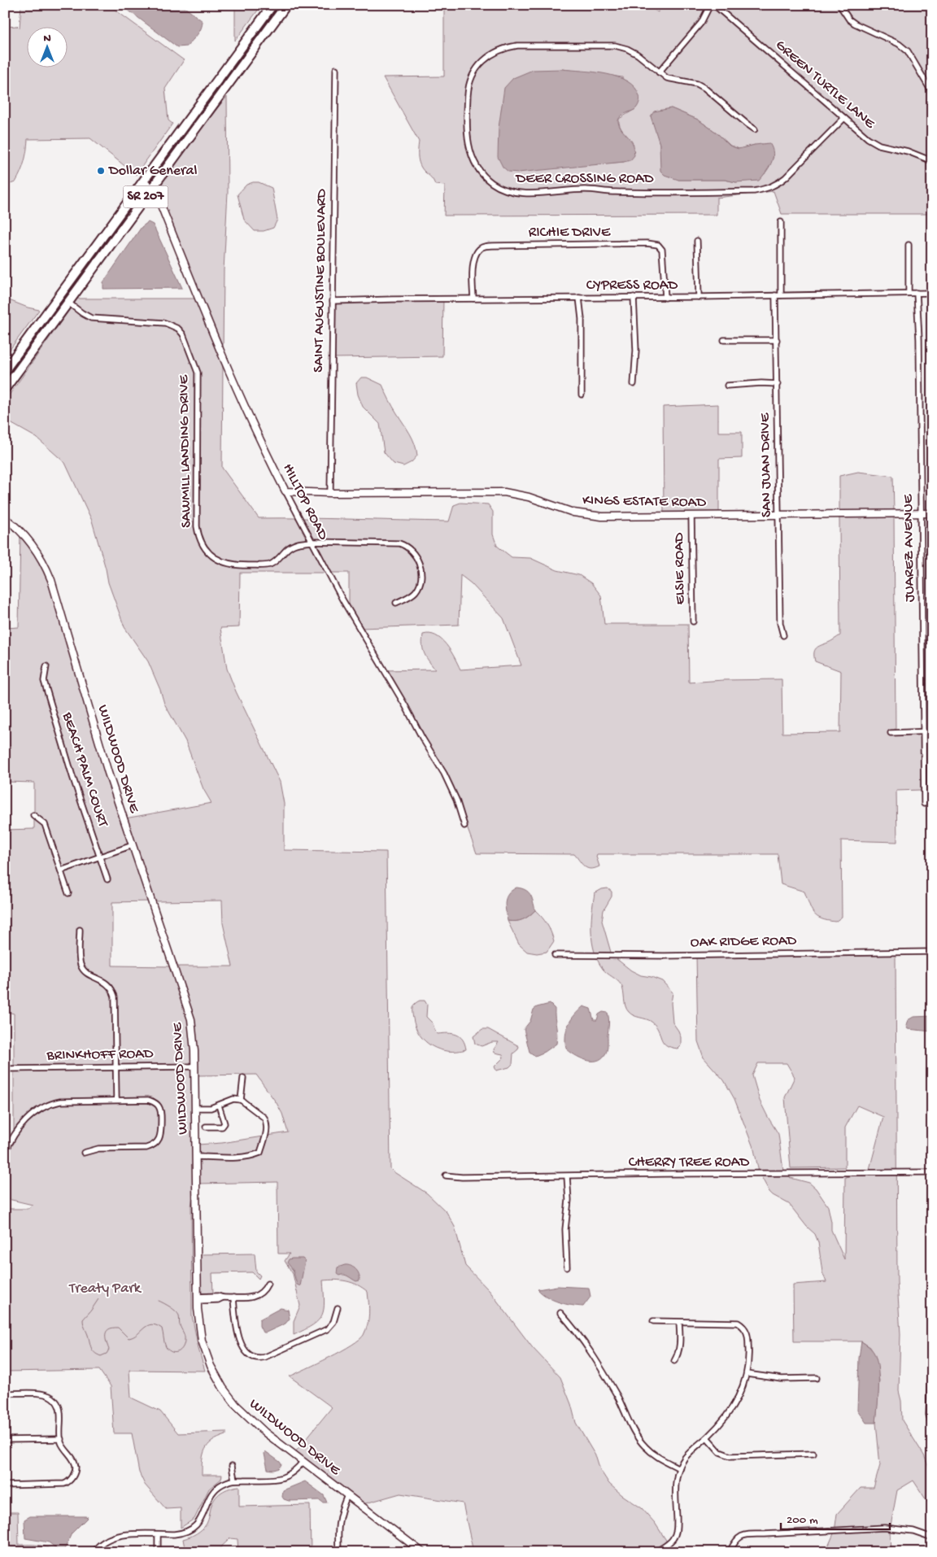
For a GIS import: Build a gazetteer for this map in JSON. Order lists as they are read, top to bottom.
{
  "streets": {
    "highway": ["SR 207"],
    "street": [
      "GREEN TURTLE LANE",
      "DEER CROSSING ROAD",
      "RICHIE DRIVE",
      "SAINT AUGUSTINE BOULEVARD",
      "CYPRESS ROAD",
      "SAWMILL LANDING DRIVE",
      "SAN JUAN DRIVE",
      "HILLTOP ROAD",
      "KINGS ESTATE ROAD",
      "JUAREZ AVENUE",
      "ELSIE ROAD",
      "WILDWOOD DRIVE",
      "BEACH PALM COURT",
      "OAK RIDGE ROAD",
      "BRINKHOFF ROAD",
      "CHERRY TREE ROAD"
    ]
  },
  "crossings": [
    ["GREEN TURTLE LANE", "DEER CROSSING ROAD"],
    ["SR 207", "SAWMILL LANDING DRIVE"],
    ["SR 207", "HILLTOP ROAD"],
    ["RICHIE DRIVE", "CYPRESS ROAD"],
    ["SAINT AUGUSTINE BOULEVARD", "CYPRESS ROAD"],
    ["SAINT AUGUSTINE BOULEVARD", "KINGS ESTATE ROAD"],
    ["CYPRESS ROAD", "SAN JUAN DRIVE"],
    ["CYPRESS ROAD", "JUAREZ AVENUE"],
    ["SAWMILL LANDING DRIVE", "HILLTOP ROAD"],
    ["SAN JUAN DRIVE", "KINGS ESTATE ROAD"],
    ["HILLTOP ROAD", "KINGS ESTATE ROAD"],
    ["KINGS ESTATE ROAD", "JUAREZ AVENUE"],
    ["KINGS ESTATE ROAD", "ELSIE ROAD"],
    ["WILDWOOD DRIVE", "BRINKHOFF ROAD"]
  ],
  "parks": ["Treaty Park"],
  "places": ["Dollar General"],
  "scale_bar": "200 m",
  "north": "top"
}
